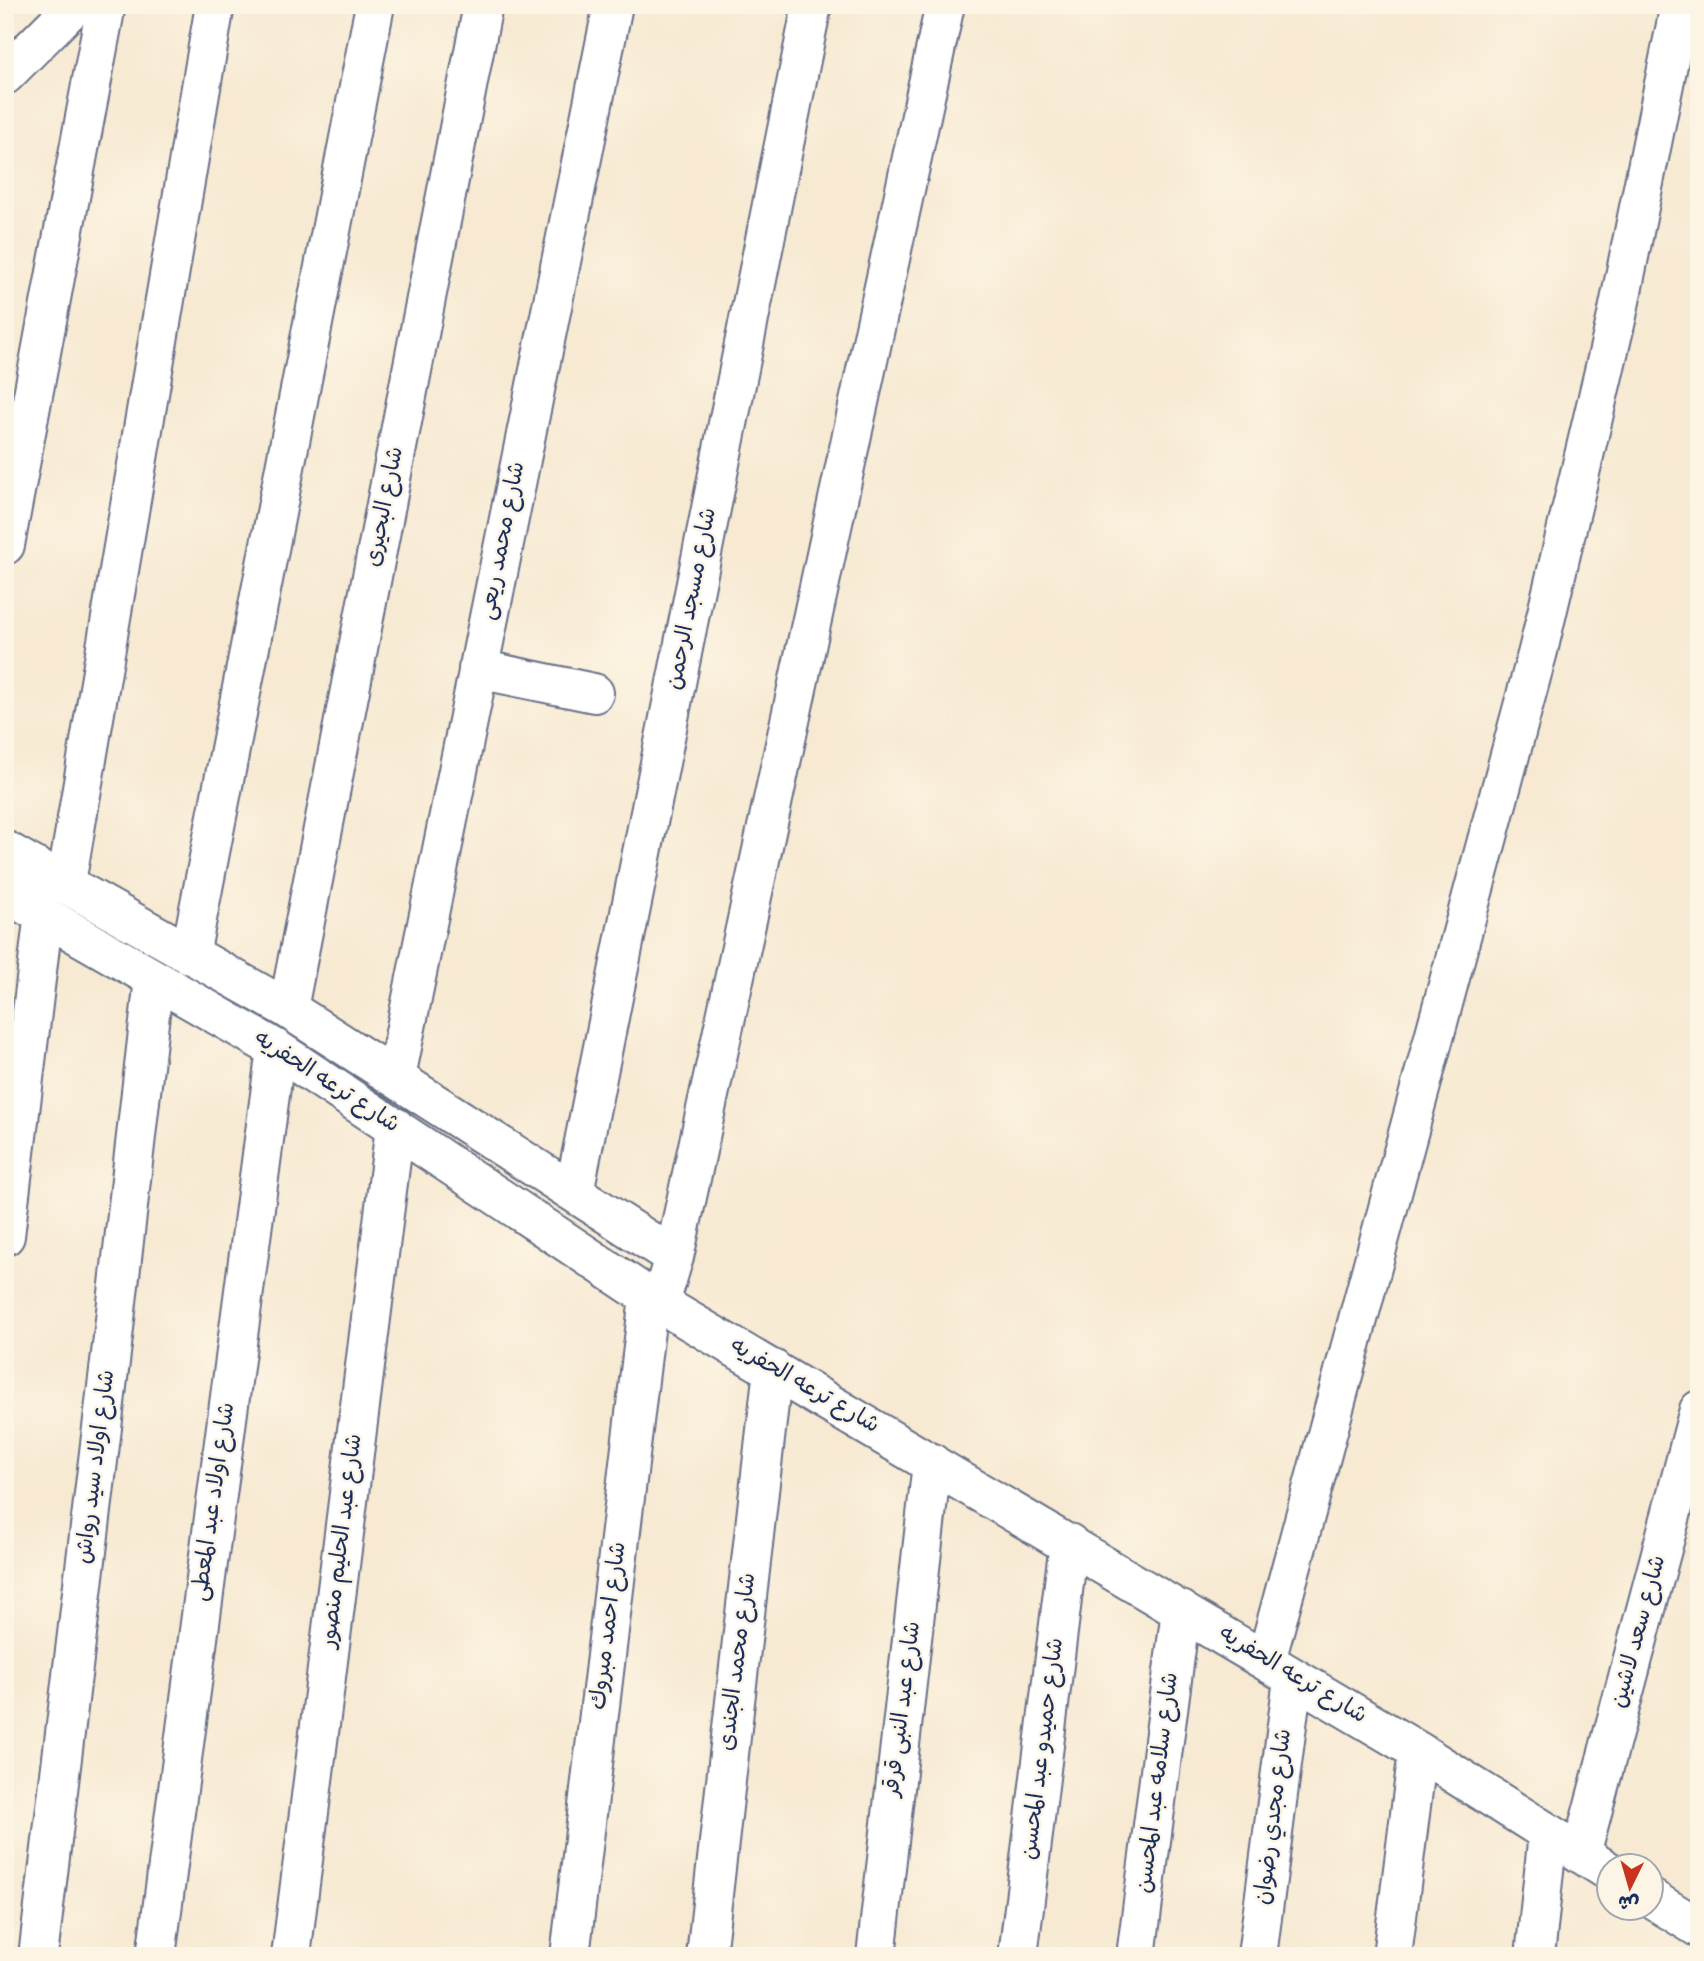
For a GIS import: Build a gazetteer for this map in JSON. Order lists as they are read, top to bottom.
{
  "streets": {
    "street": [
      "شارع البحيرى",
      "شارع محمد ريعى",
      "شارع مسجد الرحمن",
      "شارع ترعه الحفريه",
      "شارع اولاد سيد رواش",
      "شارع اولاد عبد المعطى",
      "شارع عبد الحليم منصور",
      "شارع احمد مبروك",
      "شارع سعد لاشين",
      "شارع محمد الجندى",
      "شارع عبد النبى قرقر",
      "شارع حميدو عبد المحسن",
      "شارع سلامه عبد المحسن",
      "شارع مجدي رضوان"
    ]
  },
  "crossings": [
    ["شارع البحيرى", "شارع ترعه الحفريه"],
    ["شارع محمد ريعى", "شارع ترعه الحفريه"],
    ["شارع مسجد الرحمن", "شارع ترعه الحفريه"],
    ["شارع ترعه الحفريه", "شارع اولاد سيد رواش"],
    ["شارع ترعه الحفريه", "شارع اولاد عبد المعطى"],
    ["شارع ترعه الحفريه", "شارع عبد الحليم منصور"],
    ["شارع ترعه الحفريه", "شارع احمد مبروك"],
    ["شارع ترعه الحفريه", "شارع سعد لاشين"],
    ["شارع ترعه الحفريه", "شارع محمد الجندى"],
    ["شارع ترعه الحفريه", "شارع عبد النبى قرقر"],
    ["شارع ترعه الحفريه", "شارع حميدو عبد المحسن"],
    ["شارع ترعه الحفريه", "شارع سلامه عبد المحسن"],
    ["شارع ترعه الحفريه", "شارع مجدي رضوان"]
  ],
  "north": "bottom"
}
